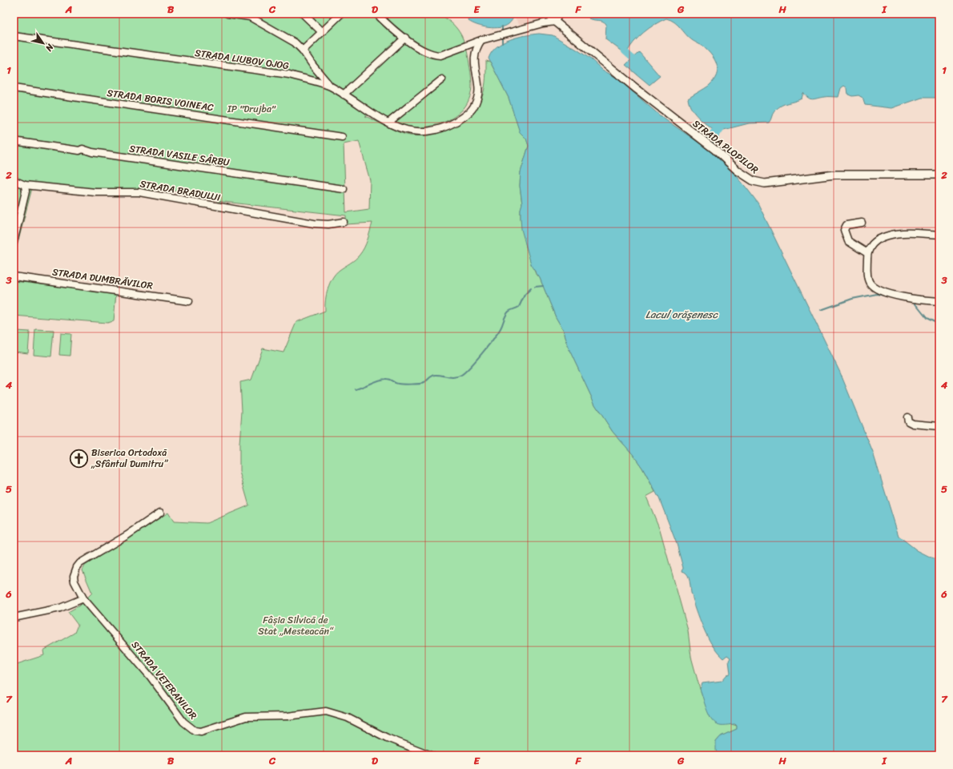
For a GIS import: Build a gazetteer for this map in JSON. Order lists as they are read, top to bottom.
{
  "streets": {
    "street": [
      "STRADA LIUBOV OJOG",
      "STRADA BORIS VOINEAC",
      "STRADA PLOPILOR",
      "STRADA VASILE SÂRBU",
      "STRADA BRADULUI",
      "STRADA DUMBRĂVILOR",
      "STRADA VETERANILOR"
    ]
  },
  "water": ["Lacul orăşenesc"],
  "parks": ["IP \"Drujba\"", "Fâșia Silvică de Stat „Mesteacăn“"],
  "places": {
    "church": ["Biserica Ortodoxă „Sfântul Dumitru”"]
  },
  "north": "bottom right",
  "grid": {
    "columns": [
      "A",
      "B",
      "C",
      "D",
      "E",
      "F",
      "G",
      "H",
      "I"
    ],
    "rows": [
      "1",
      "2",
      "3",
      "4",
      "5",
      "6",
      "7"
    ]
  }
}
